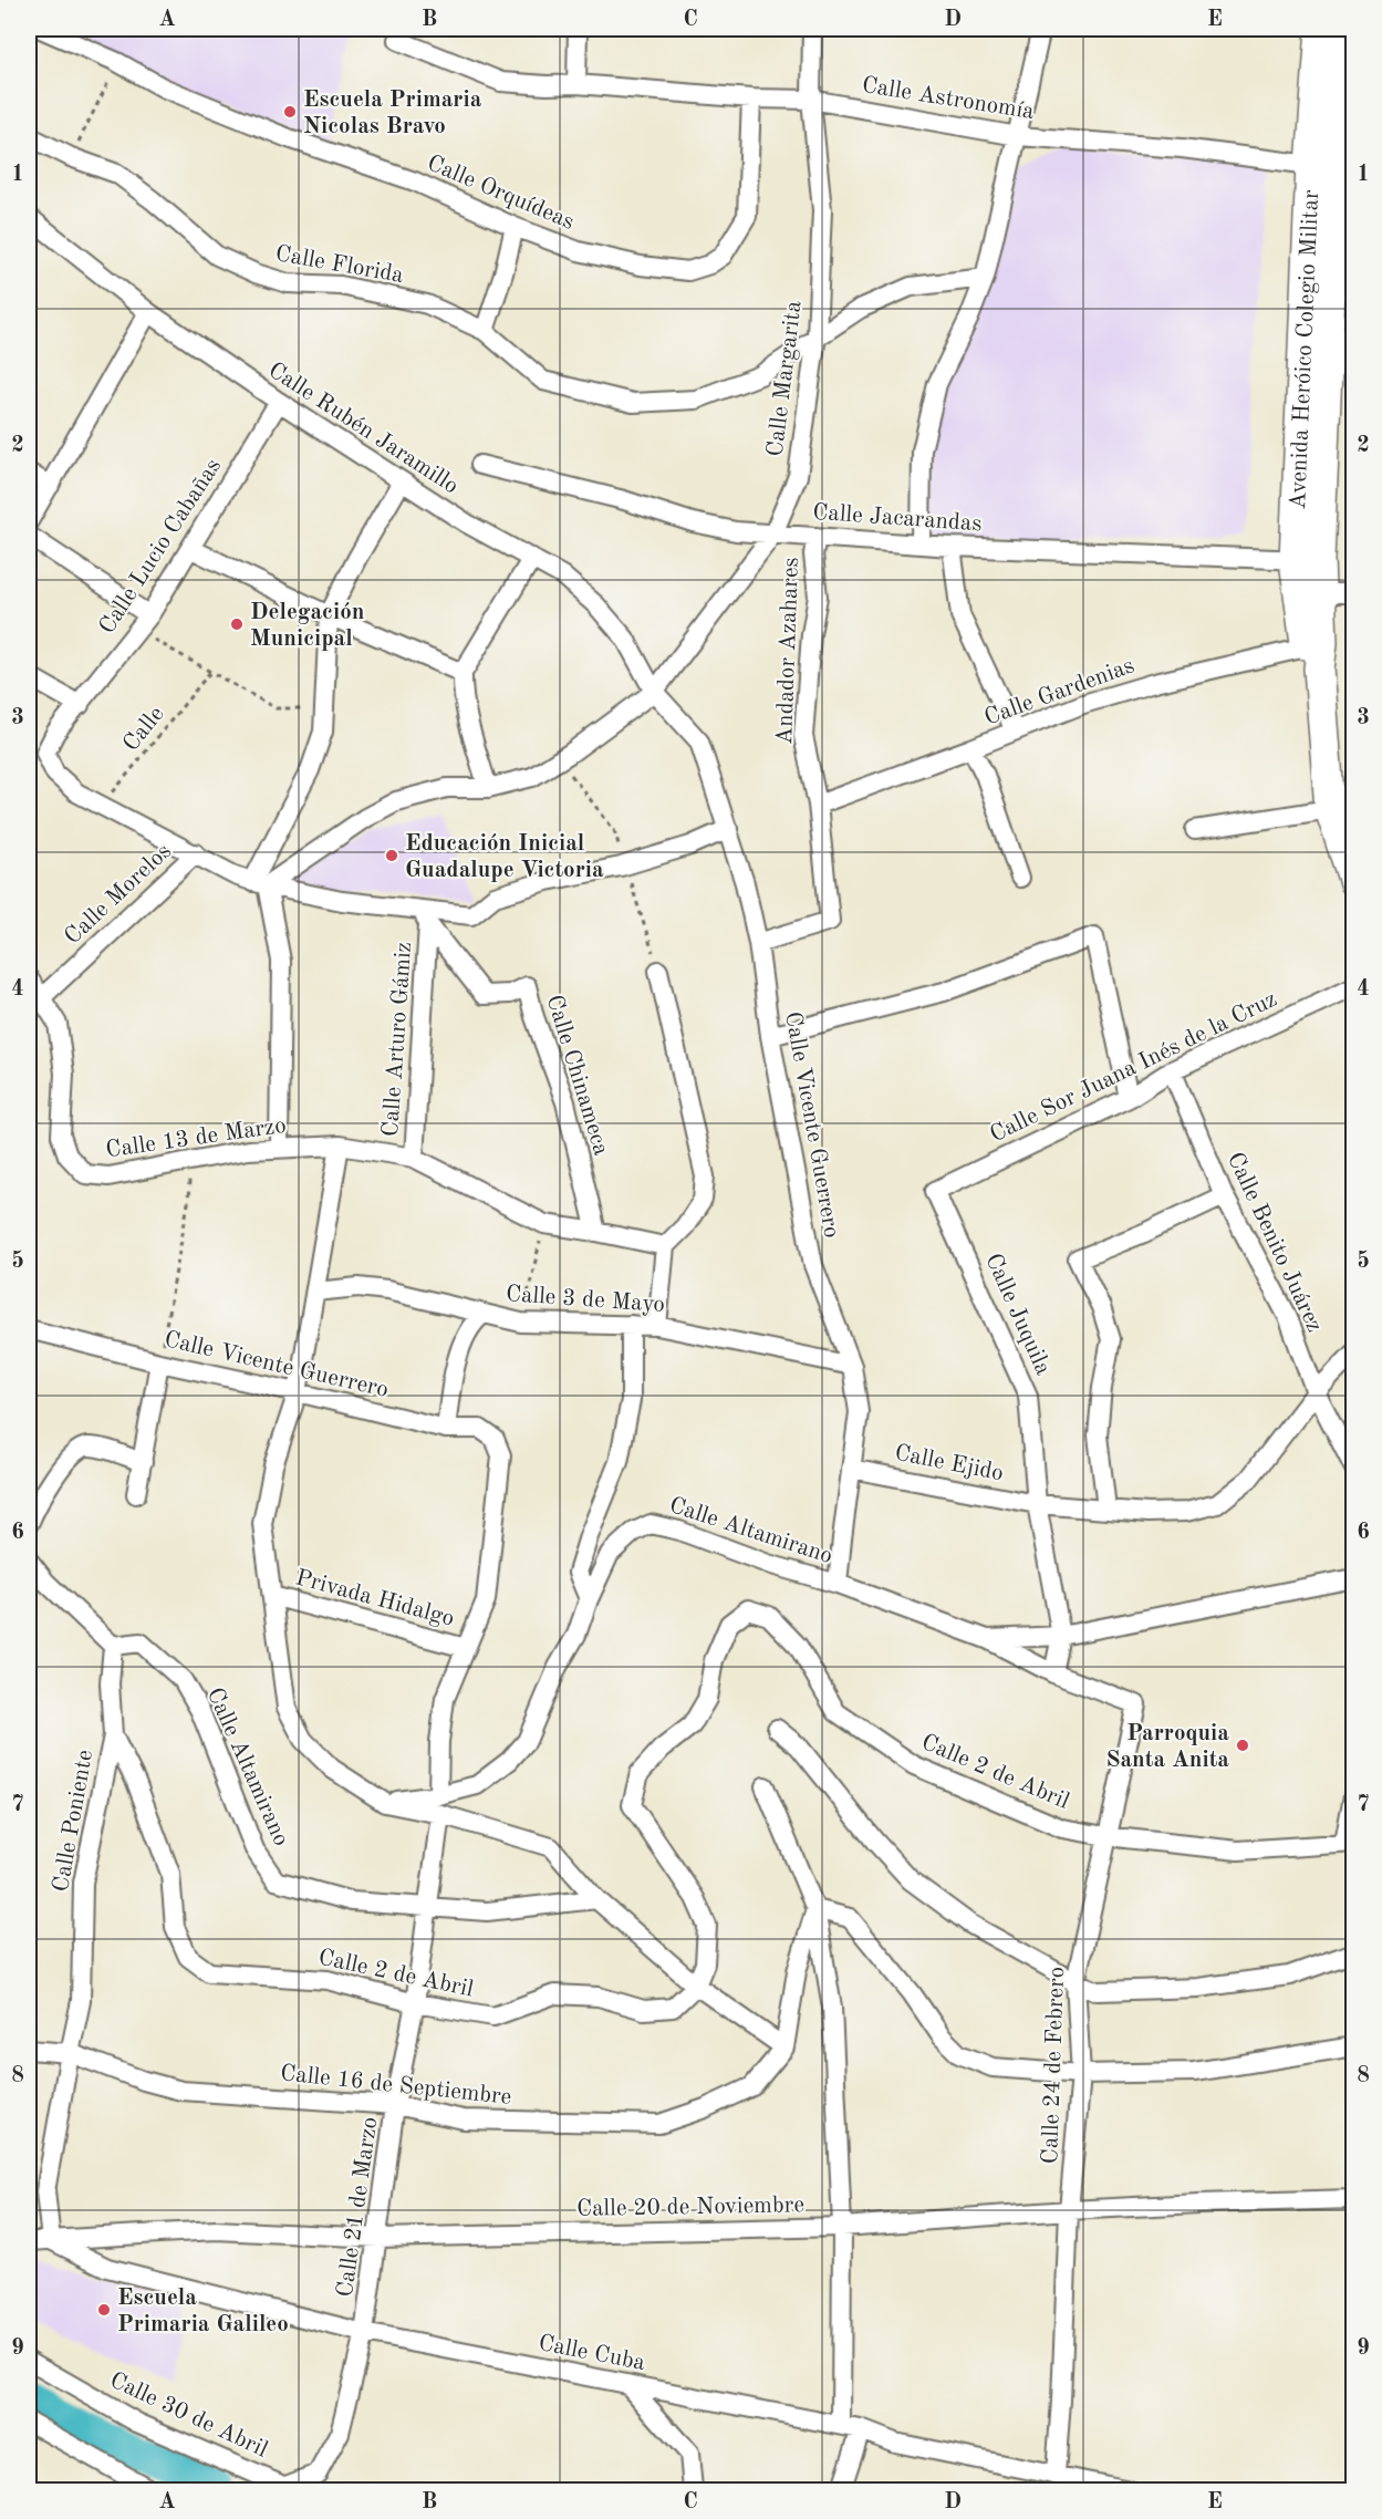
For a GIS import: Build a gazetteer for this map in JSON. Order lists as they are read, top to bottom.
{
  "streets": {
    "main road": ["Avenida Heróico Colegio Militar"],
    "street": [
      "Calle Astronomía",
      "Calle Orquídeas",
      "Calle Florida",
      "Calle Margarita",
      "Calle Rubén Jaramillo",
      "Calle Jacarandas",
      "Calle Lucio Cabañas",
      "Andador Azahares",
      "Calle Gardenias",
      "Calle Morelos",
      "Calle Arturo Gámiz",
      "Calle Sor Juana Inés de la Cruz",
      "Calle Chinameca",
      "Calle Vicente Guerrero",
      "Calle 13 de Marzo",
      "Calle Benito Juárez",
      "Calle 3 de Mayo",
      "Calle Juquila",
      "Calle Ejido",
      "Calle Altamirano",
      "Privada Hidalgo",
      "Calle 2 de Abril",
      "Calle Poniente",
      "Calle 24 de Febrero",
      "Calle 16 de Septiembre",
      "Calle 20 de Noviembre",
      "Calle 21 de Marzo",
      "Calle Cuba",
      "Calle 30 de Abril"
    ],
    "path": ["Calle"]
  },
  "crossings": [
    ["Calle Astronomía", "Calle Orquídeas"],
    ["Calle Astronomía", "Avenida Heróico Colegio Militar"],
    ["Calle Astronomía", "Calle Margarita"],
    ["Calle Florida", "Calle Margarita"],
    ["Avenida Heróico Colegio Militar", "Calle Jacarandas"],
    ["Avenida Heróico Colegio Militar", "Calle Gardenias"],
    ["Calle Margarita", "Calle Rubén Jaramillo"],
    ["Calle Margarita", "Calle Jacarandas"],
    ["Calle Margarita", "Calle Vicente Guerrero"],
    ["Calle Rubén Jaramillo", "Calle Lucio Cabañas"],
    ["Calle Rubén Jaramillo", "Calle Vicente Guerrero"],
    ["Calle Jacarandas", "Andador Azahares"],
    ["Calle Lucio Cabañas", "Calle"],
    ["Calle Lucio Cabañas", "Calle Morelos"],
    ["Calle Lucio Cabañas", "Calle Arturo Gámiz"],
    ["Calle Lucio Cabañas", "Calle Chinameca"],
    ["Calle Lucio Cabañas", "Calle Vicente Guerrero"],
    ["Andador Azahares", "Calle Gardenias"],
    ["Andador Azahares", "Calle Vicente Guerrero"],
    ["Calle Morelos", "Calle 13 de Marzo"],
    ["Calle Arturo Gámiz", "Calle Chinameca"],
    ["Calle Arturo Gámiz", "Calle 13 de Marzo"],
    ["Calle Sor Juana Inés de la Cruz", "Calle Benito Juárez"],
    ["Calle Sor Juana Inés de la Cruz", "Calle Juquila"],
    ["Calle Chinameca", "Calle 13 de Marzo"],
    ["Calle Vicente Guerrero", "Calle 3 de Mayo"],
    ["Calle Vicente Guerrero", "Calle Ejido"],
    ["Calle Vicente Guerrero", "Calle Altamirano"],
    ["Calle Vicente Guerrero", "Privada Hidalgo"],
    ["Calle Benito Juárez", "Calle Ejido"],
    ["Calle Juquila", "Calle Ejido"],
    ["Calle Altamirano", "Calle Poniente"],
    ["Calle Altamirano", "Calle 24 de Febrero"],
    ["Calle Altamirano", "Calle 21 de Marzo"],
    ["Calle 2 de Abril", "Calle Poniente"],
    ["Calle 2 de Abril", "Calle 24 de Febrero"],
    ["Calle 2 de Abril", "Calle 21 de Marzo"],
    ["Calle Poniente", "Calle 16 de Septiembre"],
    ["Calle Poniente", "Calle 20 de Noviembre"],
    ["Calle Poniente", "Calle Cuba"],
    ["Calle 24 de Febrero", "Calle 20 de Noviembre"],
    ["Calle 24 de Febrero", "Calle Cuba"],
    ["Calle 16 de Septiembre", "Calle 21 de Marzo"],
    ["Calle 20 de Noviembre", "Calle 21 de Marzo"],
    ["Calle 20 de Noviembre", "Calle Cuba"],
    ["Calle 21 de Marzo", "Calle Cuba"],
    ["Calle 21 de Marzo", "Calle 30 de Abril"]
  ],
  "places": [
    "Escuela Primaria Nicolas Bravo",
    "Delegación Municipal",
    "Educación Inicial Guadalupe Victoria",
    "Parroquia Santa Anita",
    "Escuela Primaria Galileo"
  ],
  "grid": {
    "columns": [
      "A",
      "B",
      "C",
      "D",
      "E"
    ],
    "rows": [
      "1",
      "2",
      "3",
      "4",
      "5",
      "6",
      "7",
      "8",
      "9"
    ]
  }
}
